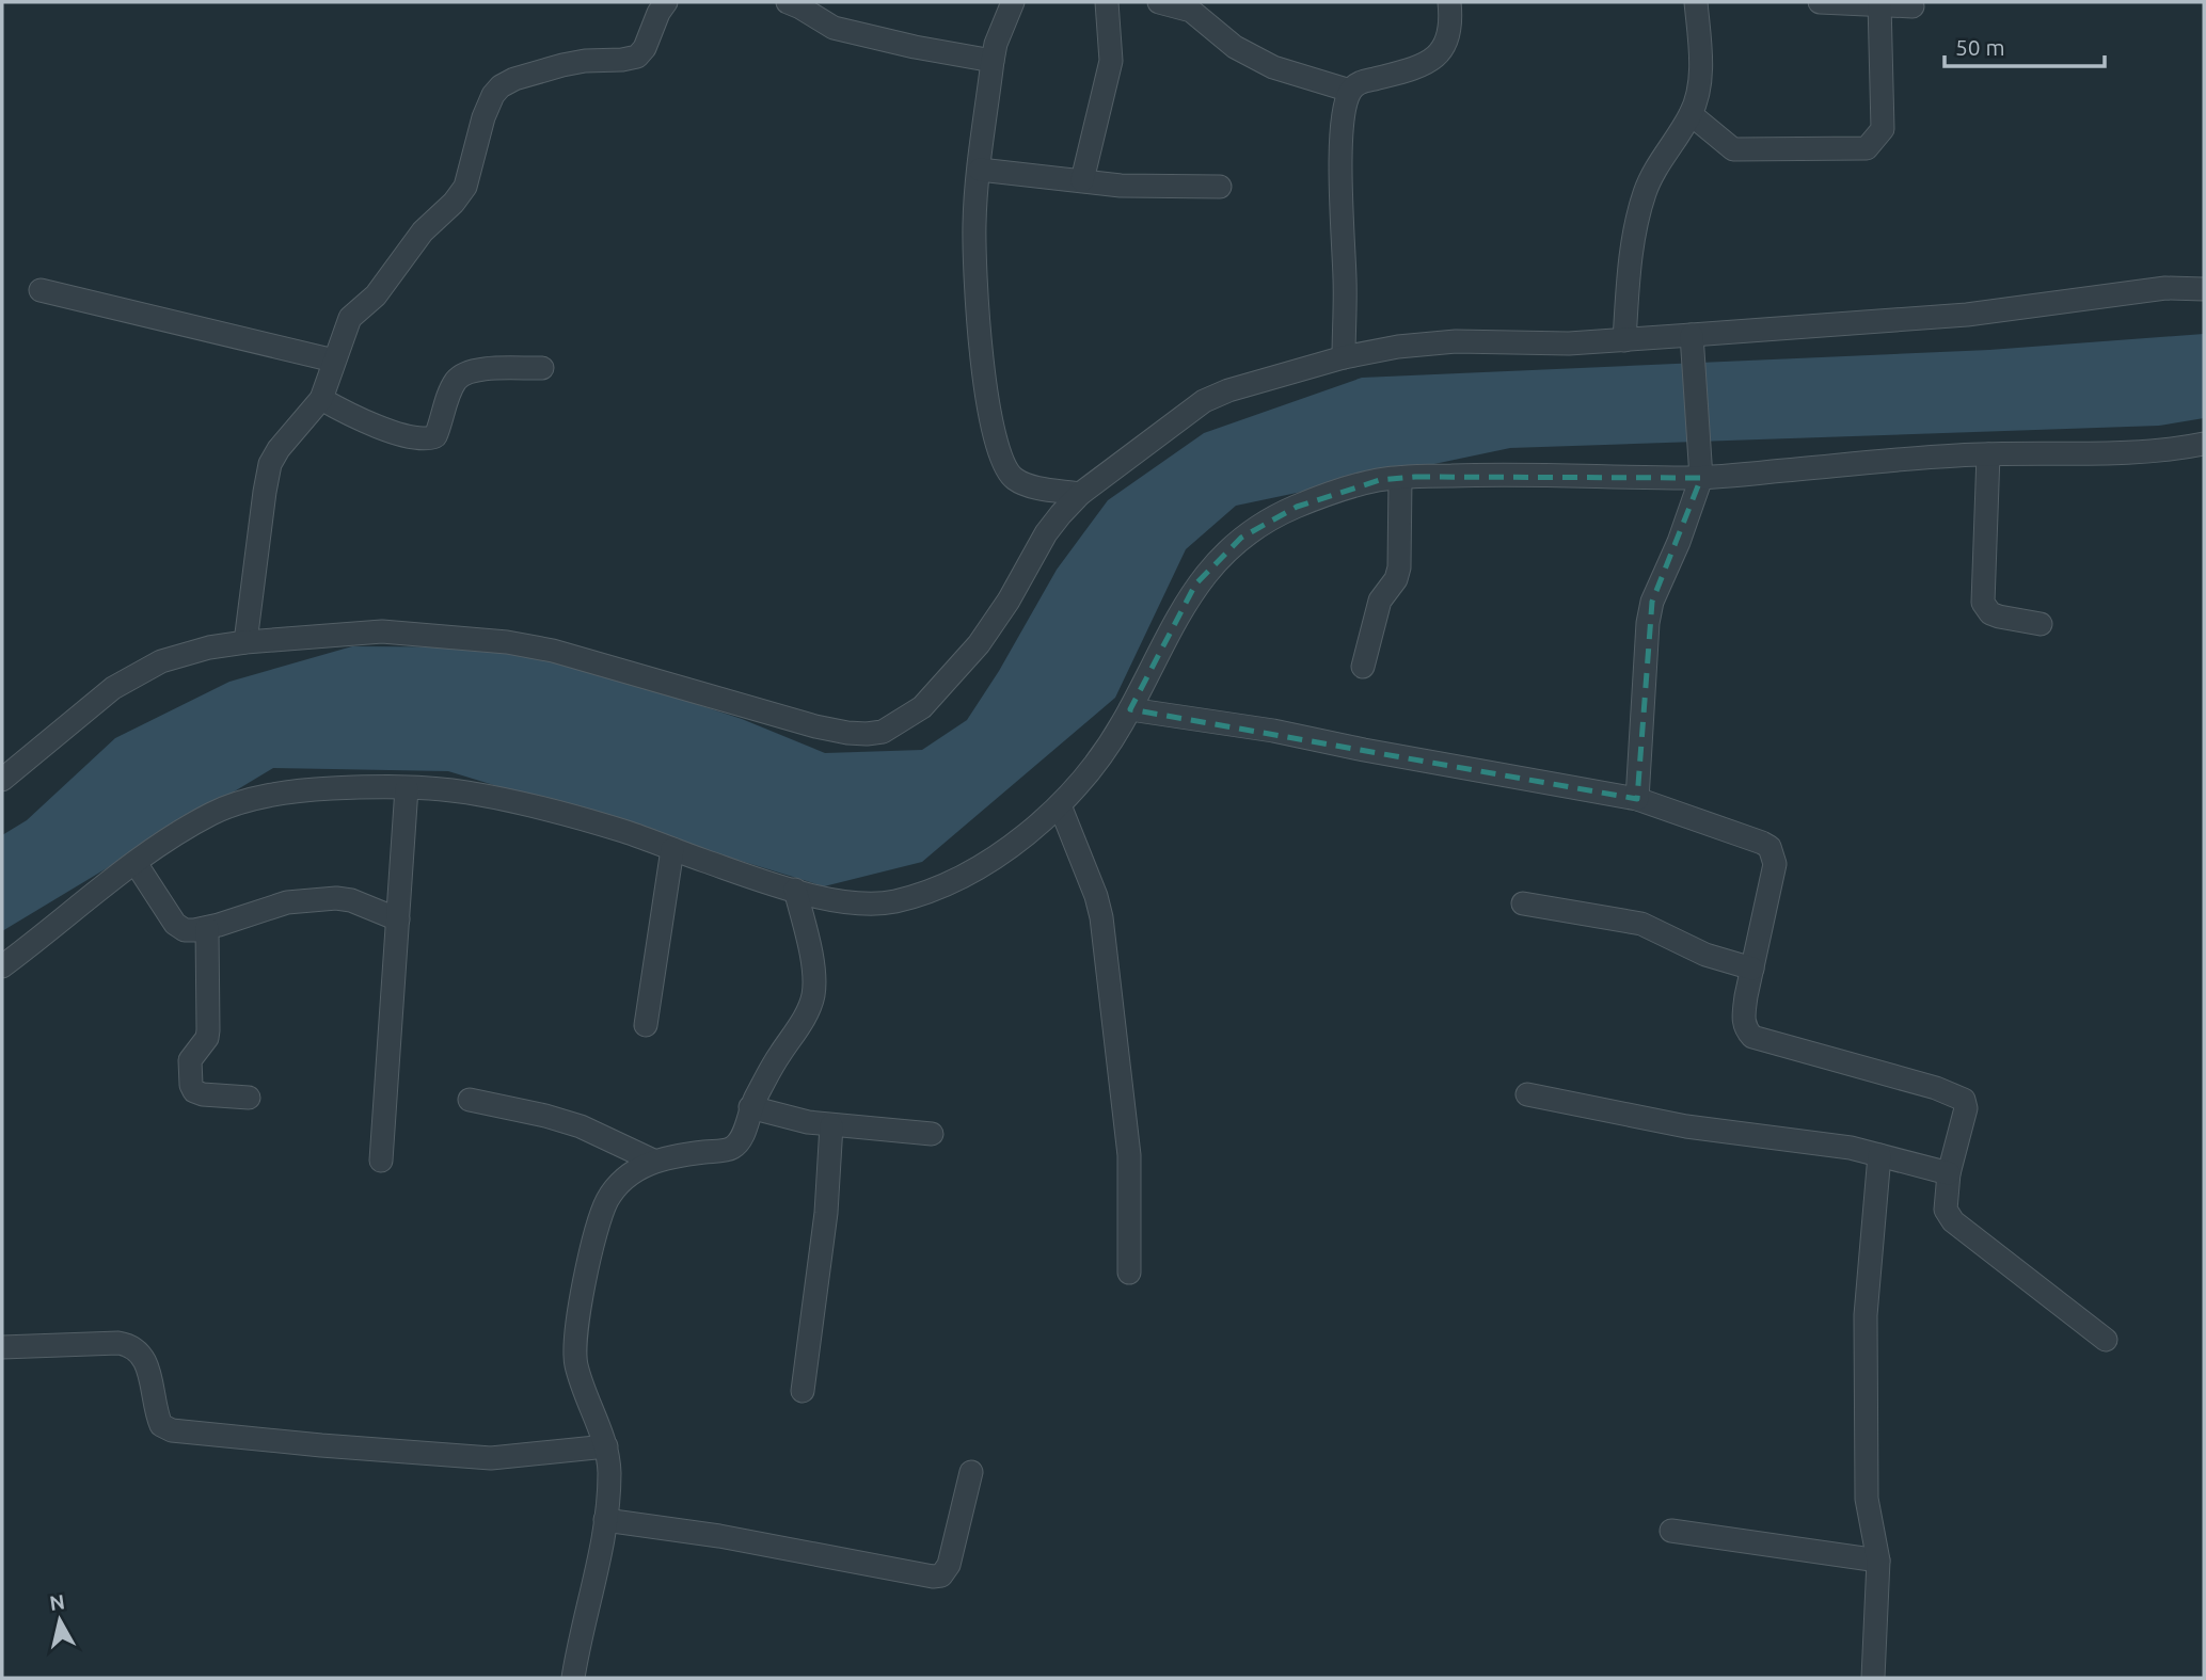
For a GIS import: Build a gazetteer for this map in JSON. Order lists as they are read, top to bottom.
{
  "scale_bar": "50 m",
  "north": "top"
}
